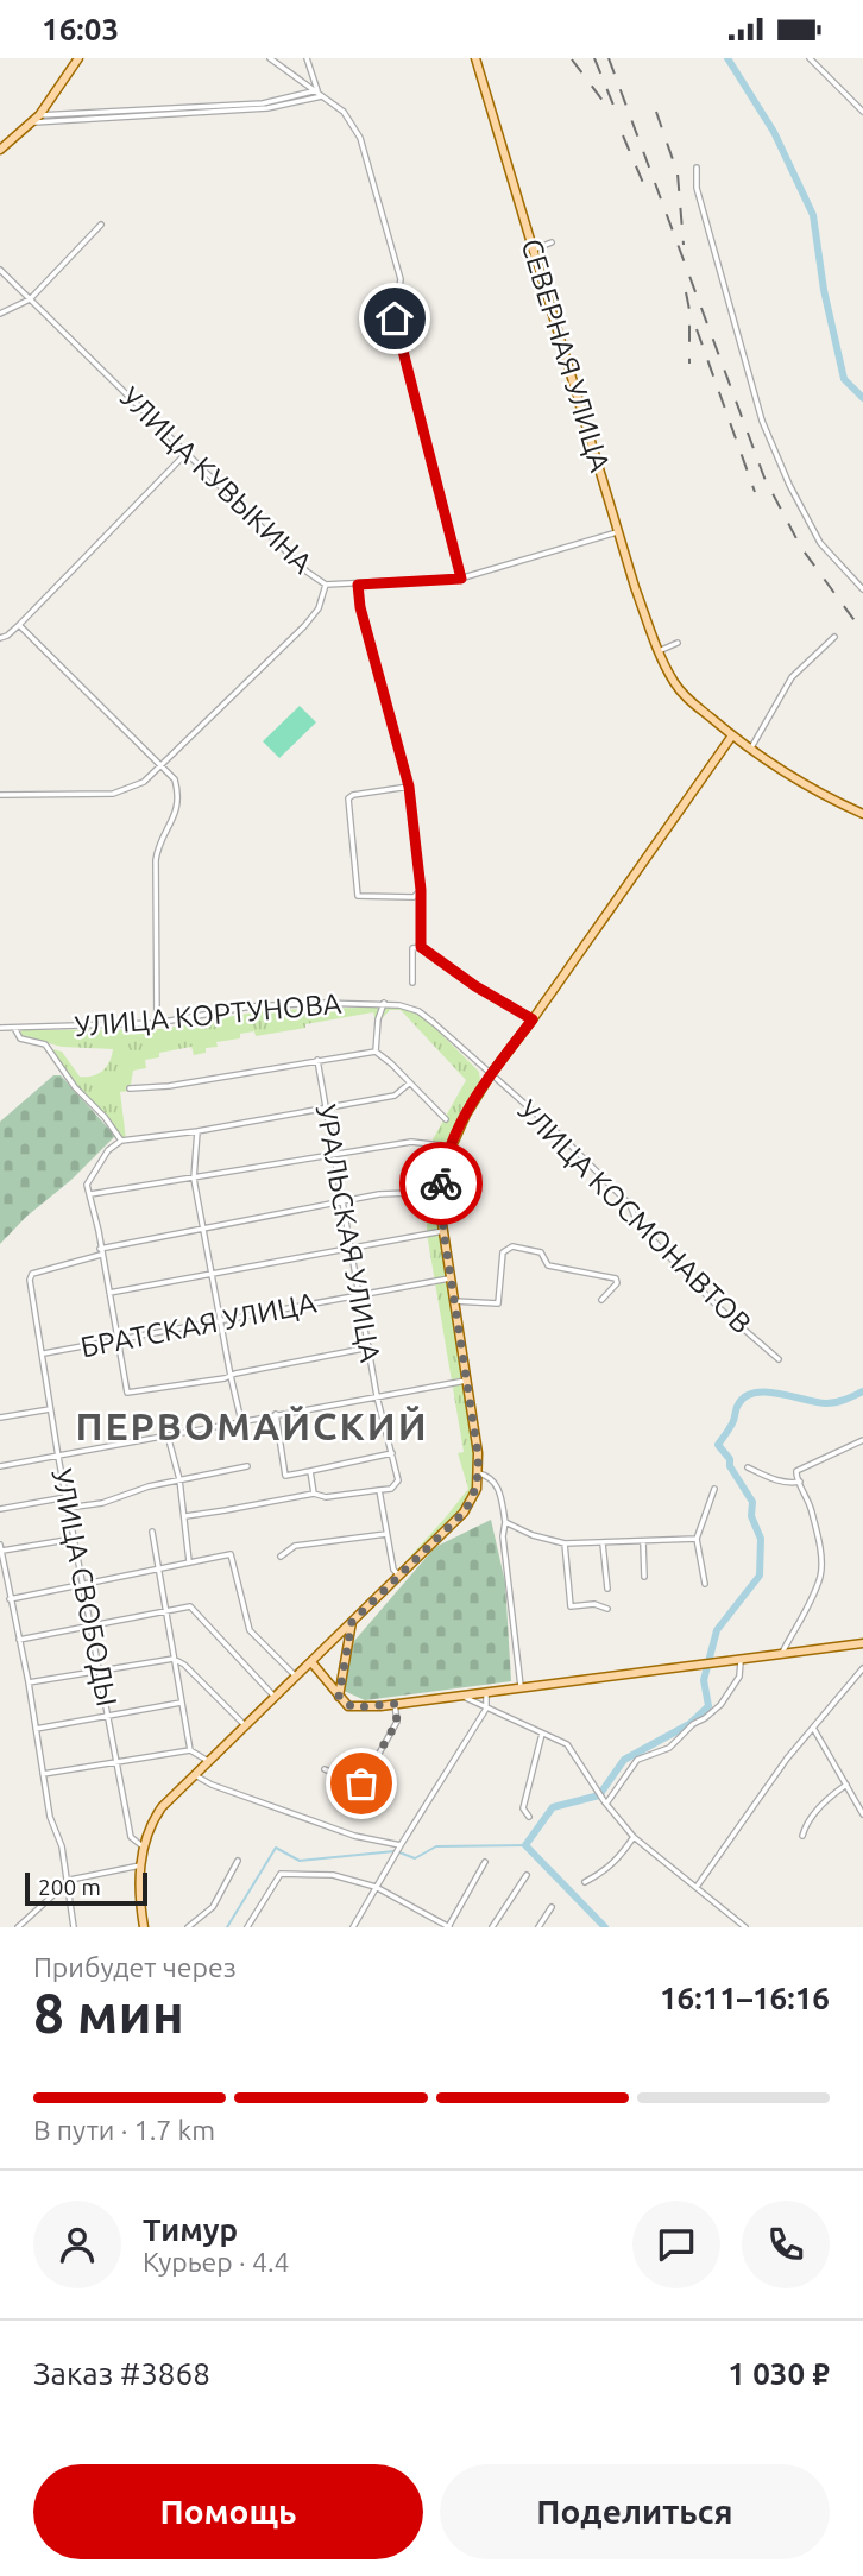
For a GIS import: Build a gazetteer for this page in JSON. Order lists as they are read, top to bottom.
{
  "streets": {
    "main road": ["СЕВЕРНАЯ УЛИЦА", "УЛИЦА КОСМОНАВТОВ"],
    "street": [
      "УЛИЦА КУВЫКИНА",
      "УЛИЦА КОРТУНОВА",
      "УРАЛЬСКАЯ УЛИЦА",
      "БРАТСКАЯ УЛИЦА",
      "УЛИЦА СВОБОДЫ"
    ]
  },
  "crossings": [
    ["СЕВЕРНАЯ УЛИЦА", "УЛИЦА КУВЫКИНА"],
    ["СЕВЕРНАЯ УЛИЦА", "УЛИЦА КОСМОНАВТОВ"],
    ["УЛИЦА КОРТУНОВА", "УЛИЦА КОСМОНАВТОВ"],
    ["УЛИЦА КОСМОНАВТОВ", "БРАТСКАЯ УЛИЦА"],
    ["УЛИЦА КОСМОНАВТОВ", "УЛИЦА СВОБОДЫ"],
    ["УРАЛЬСКАЯ УЛИЦА", "БРАТСКАЯ УЛИЦА"],
    ["БРАТСКАЯ УЛИЦА", "УЛИЦА СВОБОДЫ"]
  ],
  "districts": ["ПЕРВОМАЙСКИЙ"],
  "scale_bar": "200 m",
  "page": {
    "status": "16:03",
    "scale": "200 m",
    "heading": ["8 мин", "Прибудет через", "16:11–16:16"],
    "panel": [
      "Тимур",
      "Курьер · 4.4",
      "Заказ #3868",
      "1 030 ₽"
    ],
    "bar": "В пути · 1.7 km",
    "buttons": ["Помощь", "Поделиться"]
  }
}
